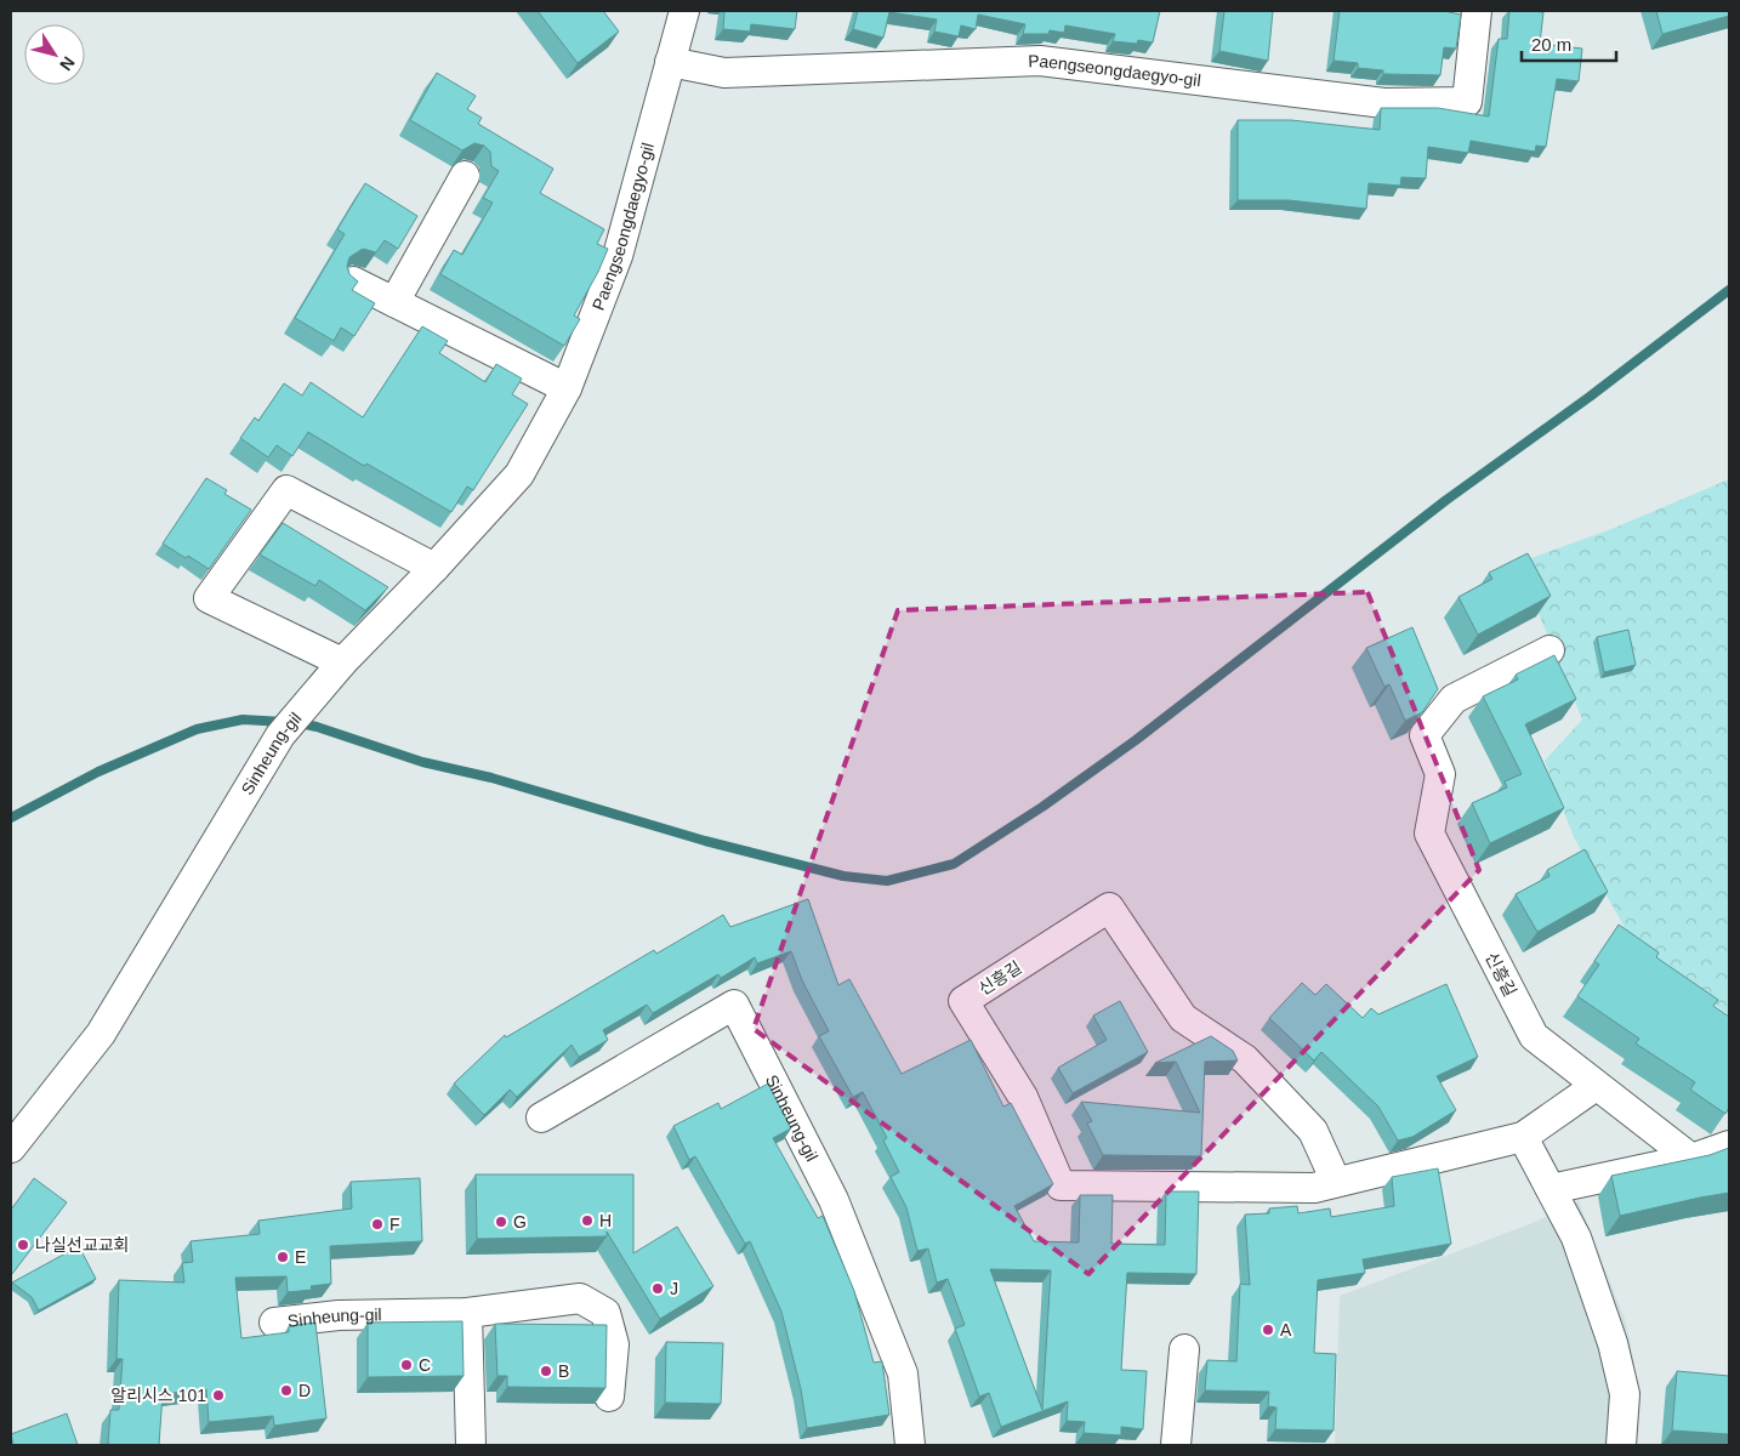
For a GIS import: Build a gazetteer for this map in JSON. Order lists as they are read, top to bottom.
{
  "streets": {
    "street": ["Paengseongdaegyo-gil", "Sinheung-gil", "신흥길"]
  },
  "crossings": [
    ["Paengseongdaegyo-gil", "Sinheung-gil"]
  ],
  "places": [
    "H",
    "G",
    "F",
    "나실선교교회",
    "E",
    "J",
    "A",
    "C",
    "B",
    "D",
    "알리시스 101"
  ],
  "scale_bar": "20 m",
  "north": "bottom right"
}
